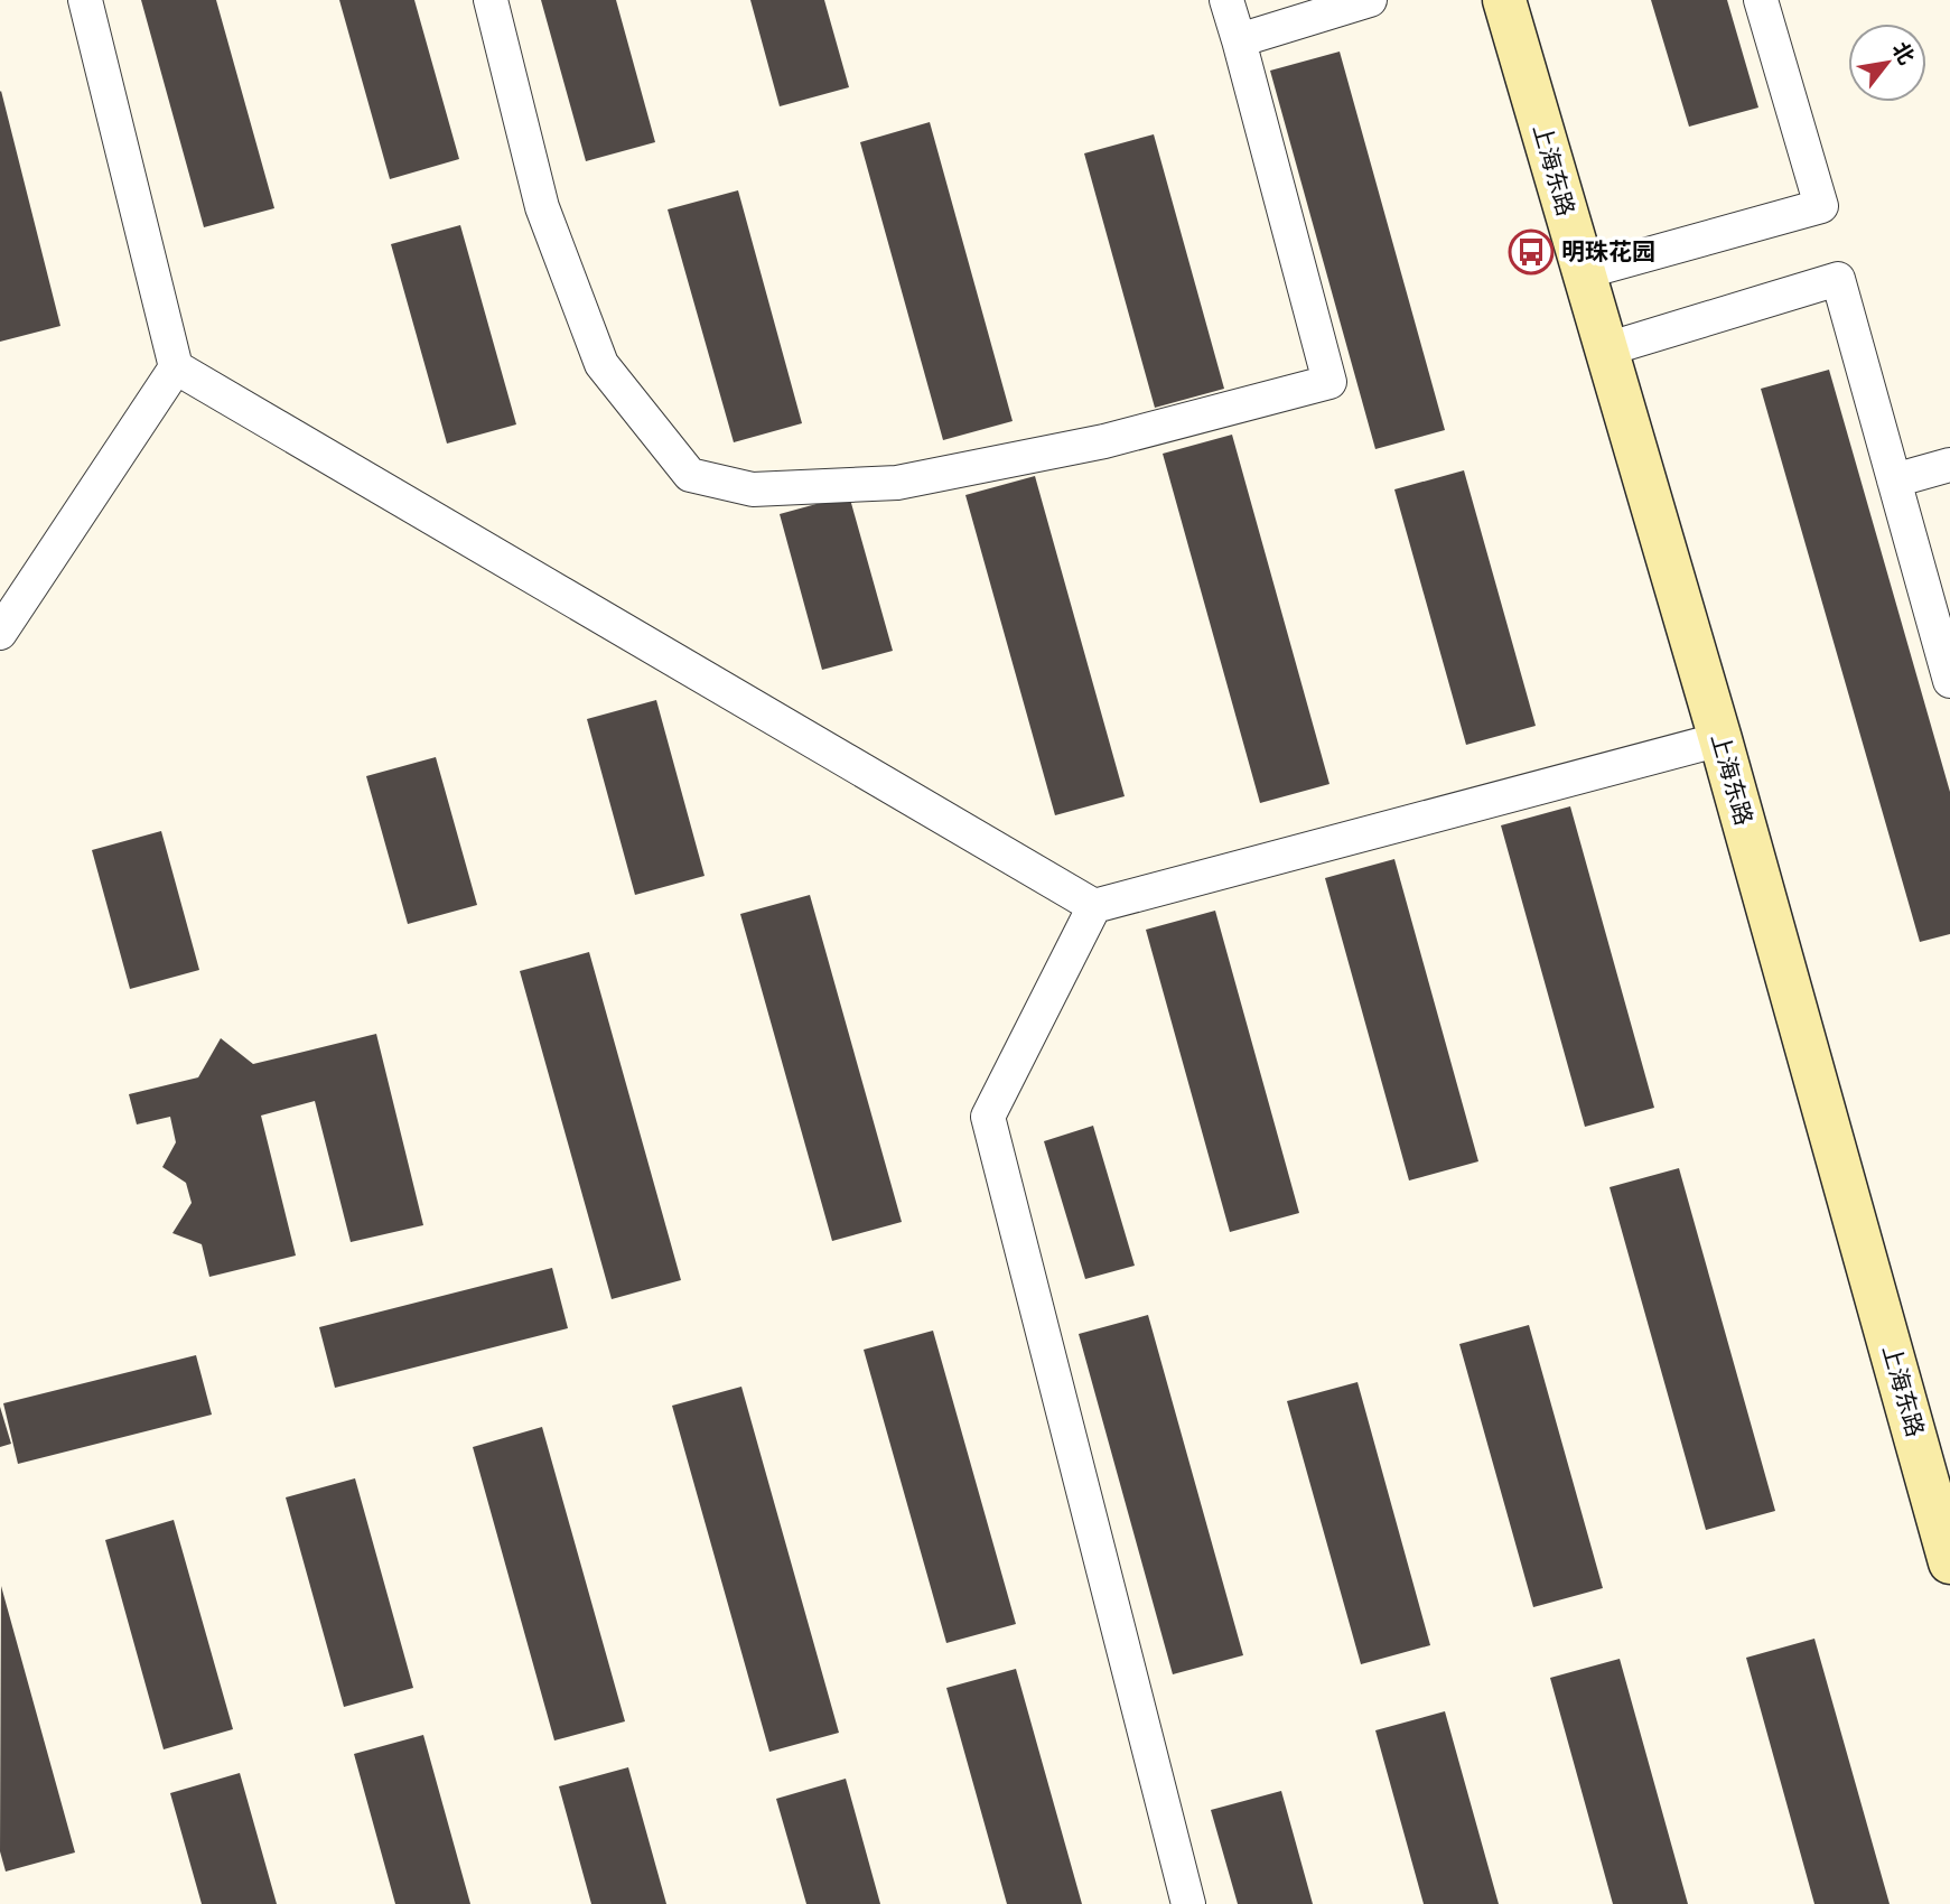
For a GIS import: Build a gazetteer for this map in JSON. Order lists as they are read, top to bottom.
{
  "streets": {
    "street": ["上海东路"]
  },
  "places": {
    "bus stop": ["明珠花园"]
  },
  "north": "top right"
}
